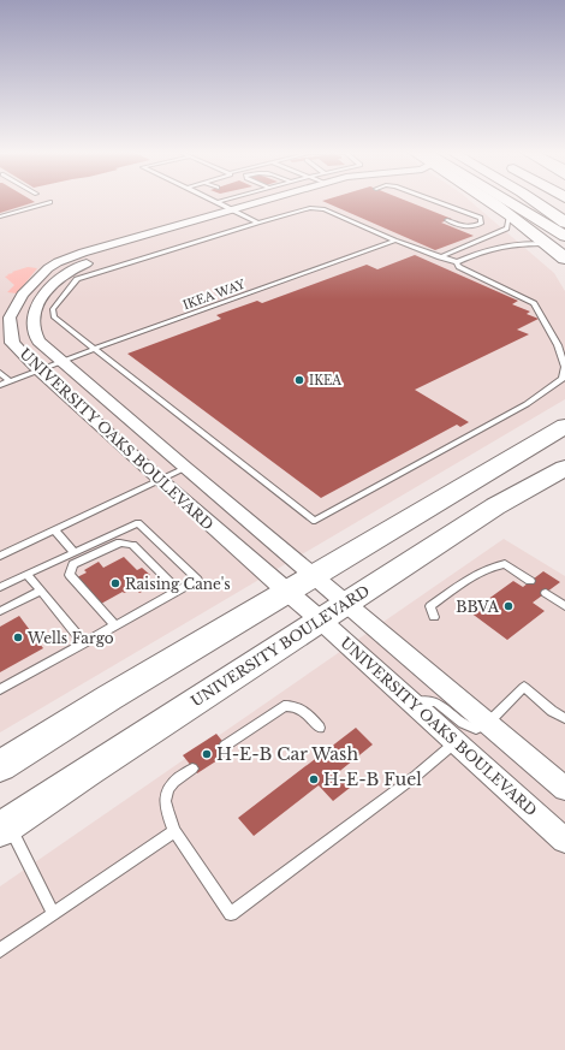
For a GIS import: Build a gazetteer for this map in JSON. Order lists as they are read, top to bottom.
{
  "streets": {
    "main road": ["UNIVERSITY BOULEVARD"],
    "street": ["UNIVERSITY OAKS BOULEVARD"],
    "lane": ["IKEA WAY"]
  },
  "crossings": [
    ["IKEA WAY", "UNIVERSITY OAKS BOULEVARD"],
    ["UNIVERSITY OAKS BOULEVARD", "UNIVERSITY BOULEVARD"]
  ],
  "places": [
    "IKEA",
    "Raising Cane's",
    "BBVA",
    "Wells Fargo",
    "H-E-B Car Wash",
    "H-E-B Fuel"
  ]
}
